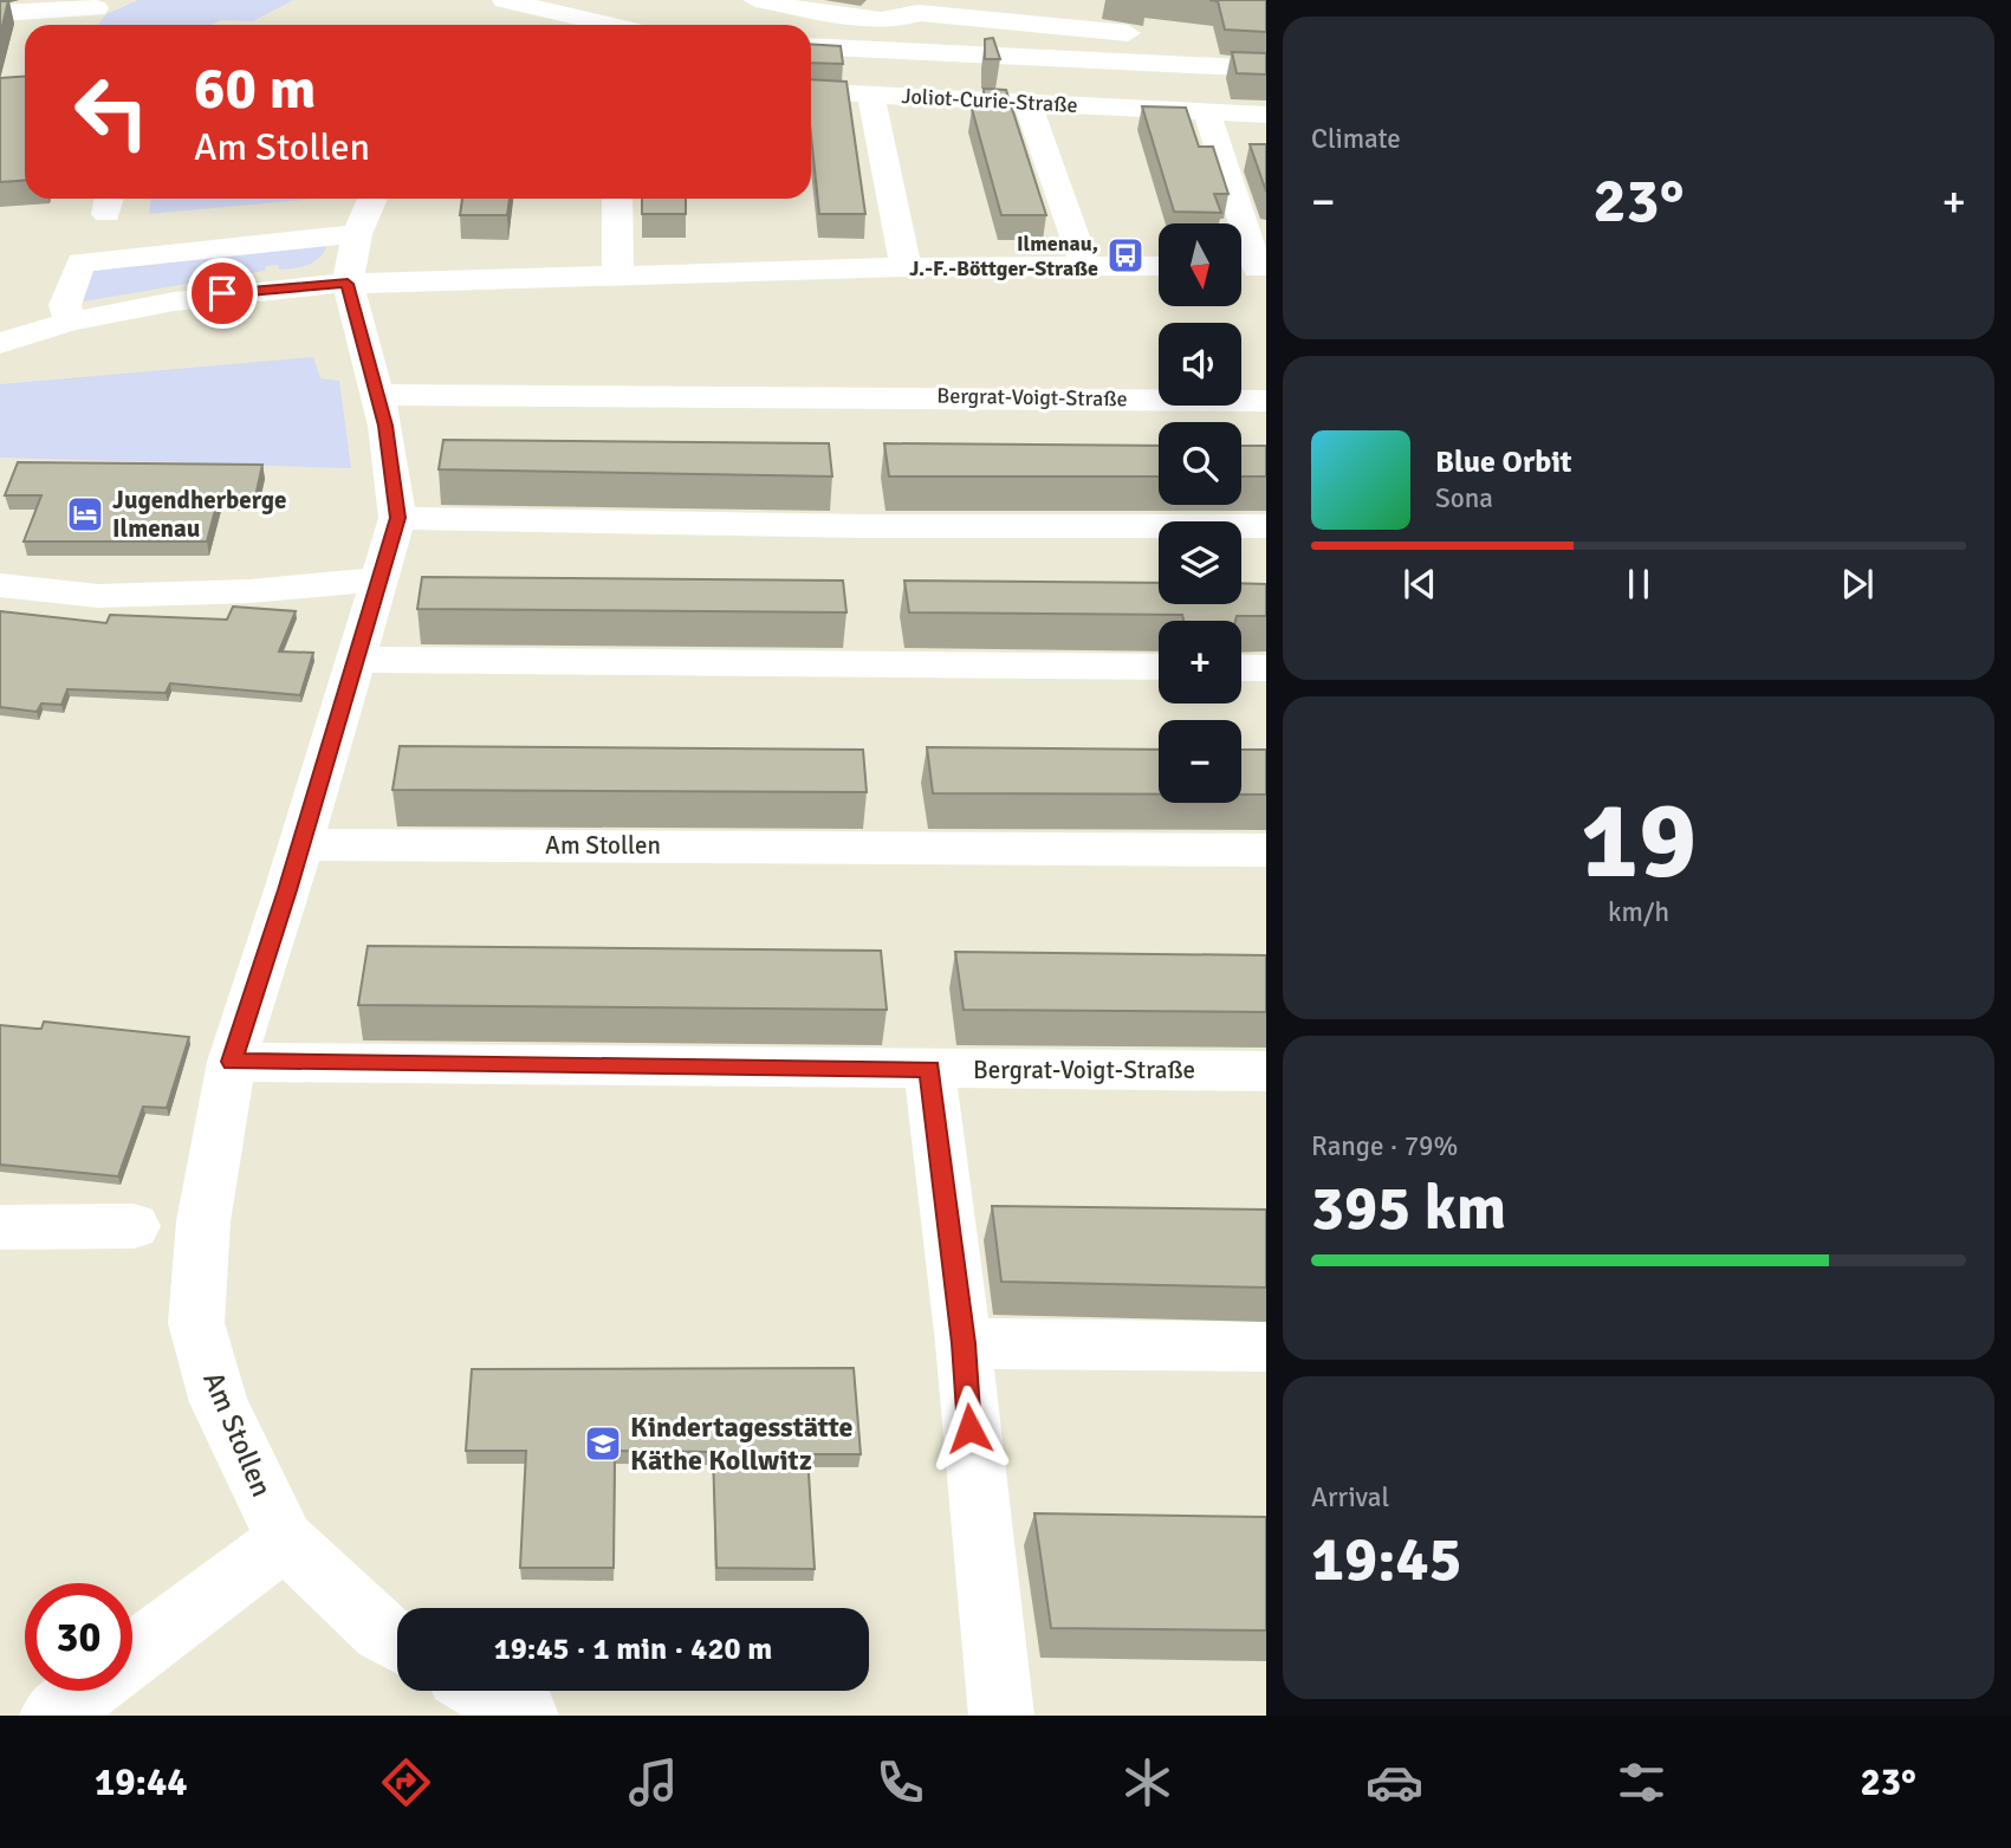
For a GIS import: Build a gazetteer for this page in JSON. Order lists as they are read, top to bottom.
{
  "streets": {
    "street": ["Joliot-Curie-Straße", "Bergrat-Voigt-Straße", "Am Stollen"]
  },
  "crossings": [
    ["Bergrat-Voigt-Straße", "Am Stollen"]
  ],
  "places": {
    "bus stop": ["Ilmenau, J.-F.-Böttger-Straße"],
    "hotel": ["Jugendherberge Ilmenau"],
    "school or university": ["Kindertagesstätte Käthe Kollwitz"]
  },
  "north": "bottom",
  "page": {
    "tile": [
      "Climate",
      ["19", "km/h"],
      ["Range · 79%", "395 km"],
      ["Arrival", "19:45"]
    ],
    "turn": ["60 m", "Am Stollen"],
    "heat": ["−", "23°", "+"],
    "map_buttons": ["+", "−"],
    "song": ["Blue Orbit", "Sona"],
    "limit": "30",
    "trip": "19:45 · 1 min · 420 m",
    "tabs": ["19:44", "23°"]
  }
}
